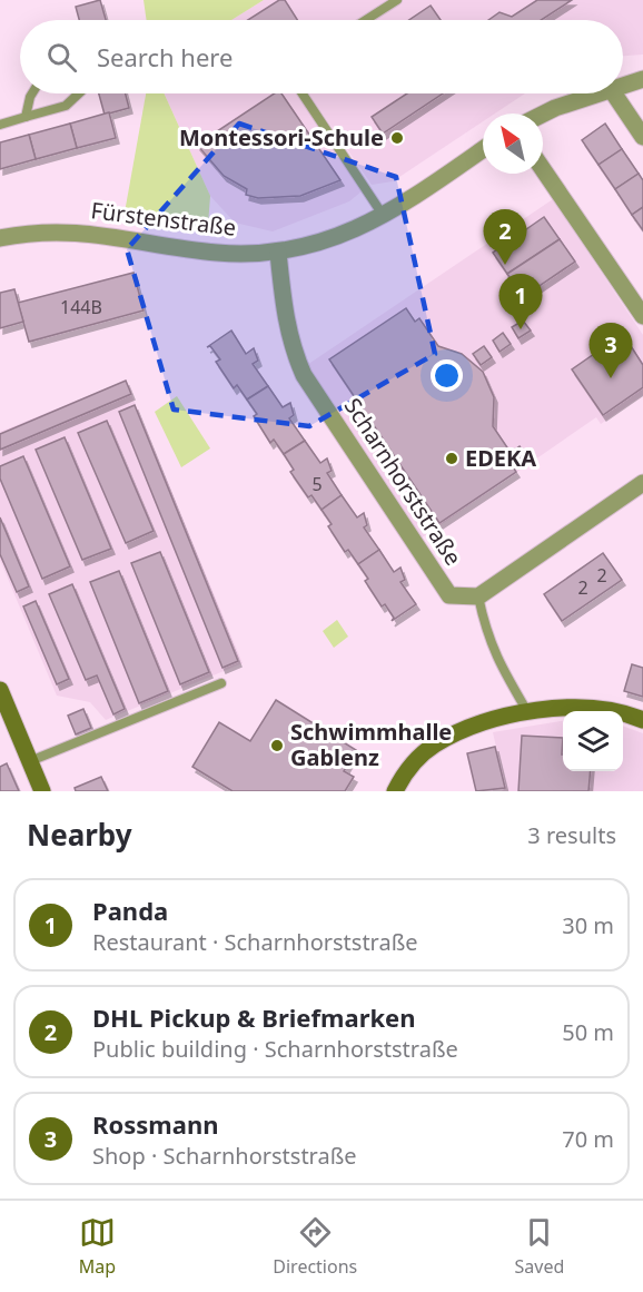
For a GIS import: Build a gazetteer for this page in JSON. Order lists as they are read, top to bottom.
{
  "streets": {
    "street": ["Fürstenstraße", "Scharnhorststraße"]
  },
  "crossings": [
    ["Fürstenstraße", "Scharnhorststraße"]
  ],
  "places": ["Montessori-Schule", "EDEKA", "Schwimmhalle Gablenz"],
  "house_numbers": [
    "144B",
    "5",
    "2",
    "2"
  ],
  "north": "top left",
  "page": {
    "search": "Search here",
    "pins": ["2", "1", "3"],
    "heading": ["Nearby", "3 results"],
    "list": [
      {
        "mark": "1",
        "name": "Panda",
        "note": "Restaurant · Scharnhorststraße",
        "value": "30 m"
      },
      {
        "mark": "2",
        "name": "DHL Pickup & Briefmarken",
        "note": "Public building · Scharnhorststraße",
        "value": "50 m"
      },
      {
        "mark": "3",
        "name": "Rossmann",
        "note": "Shop · Scharnhorststraße",
        "value": "70 m"
      }
    ],
    "nav": ["Map", "Directions", "Saved"]
  }
}
